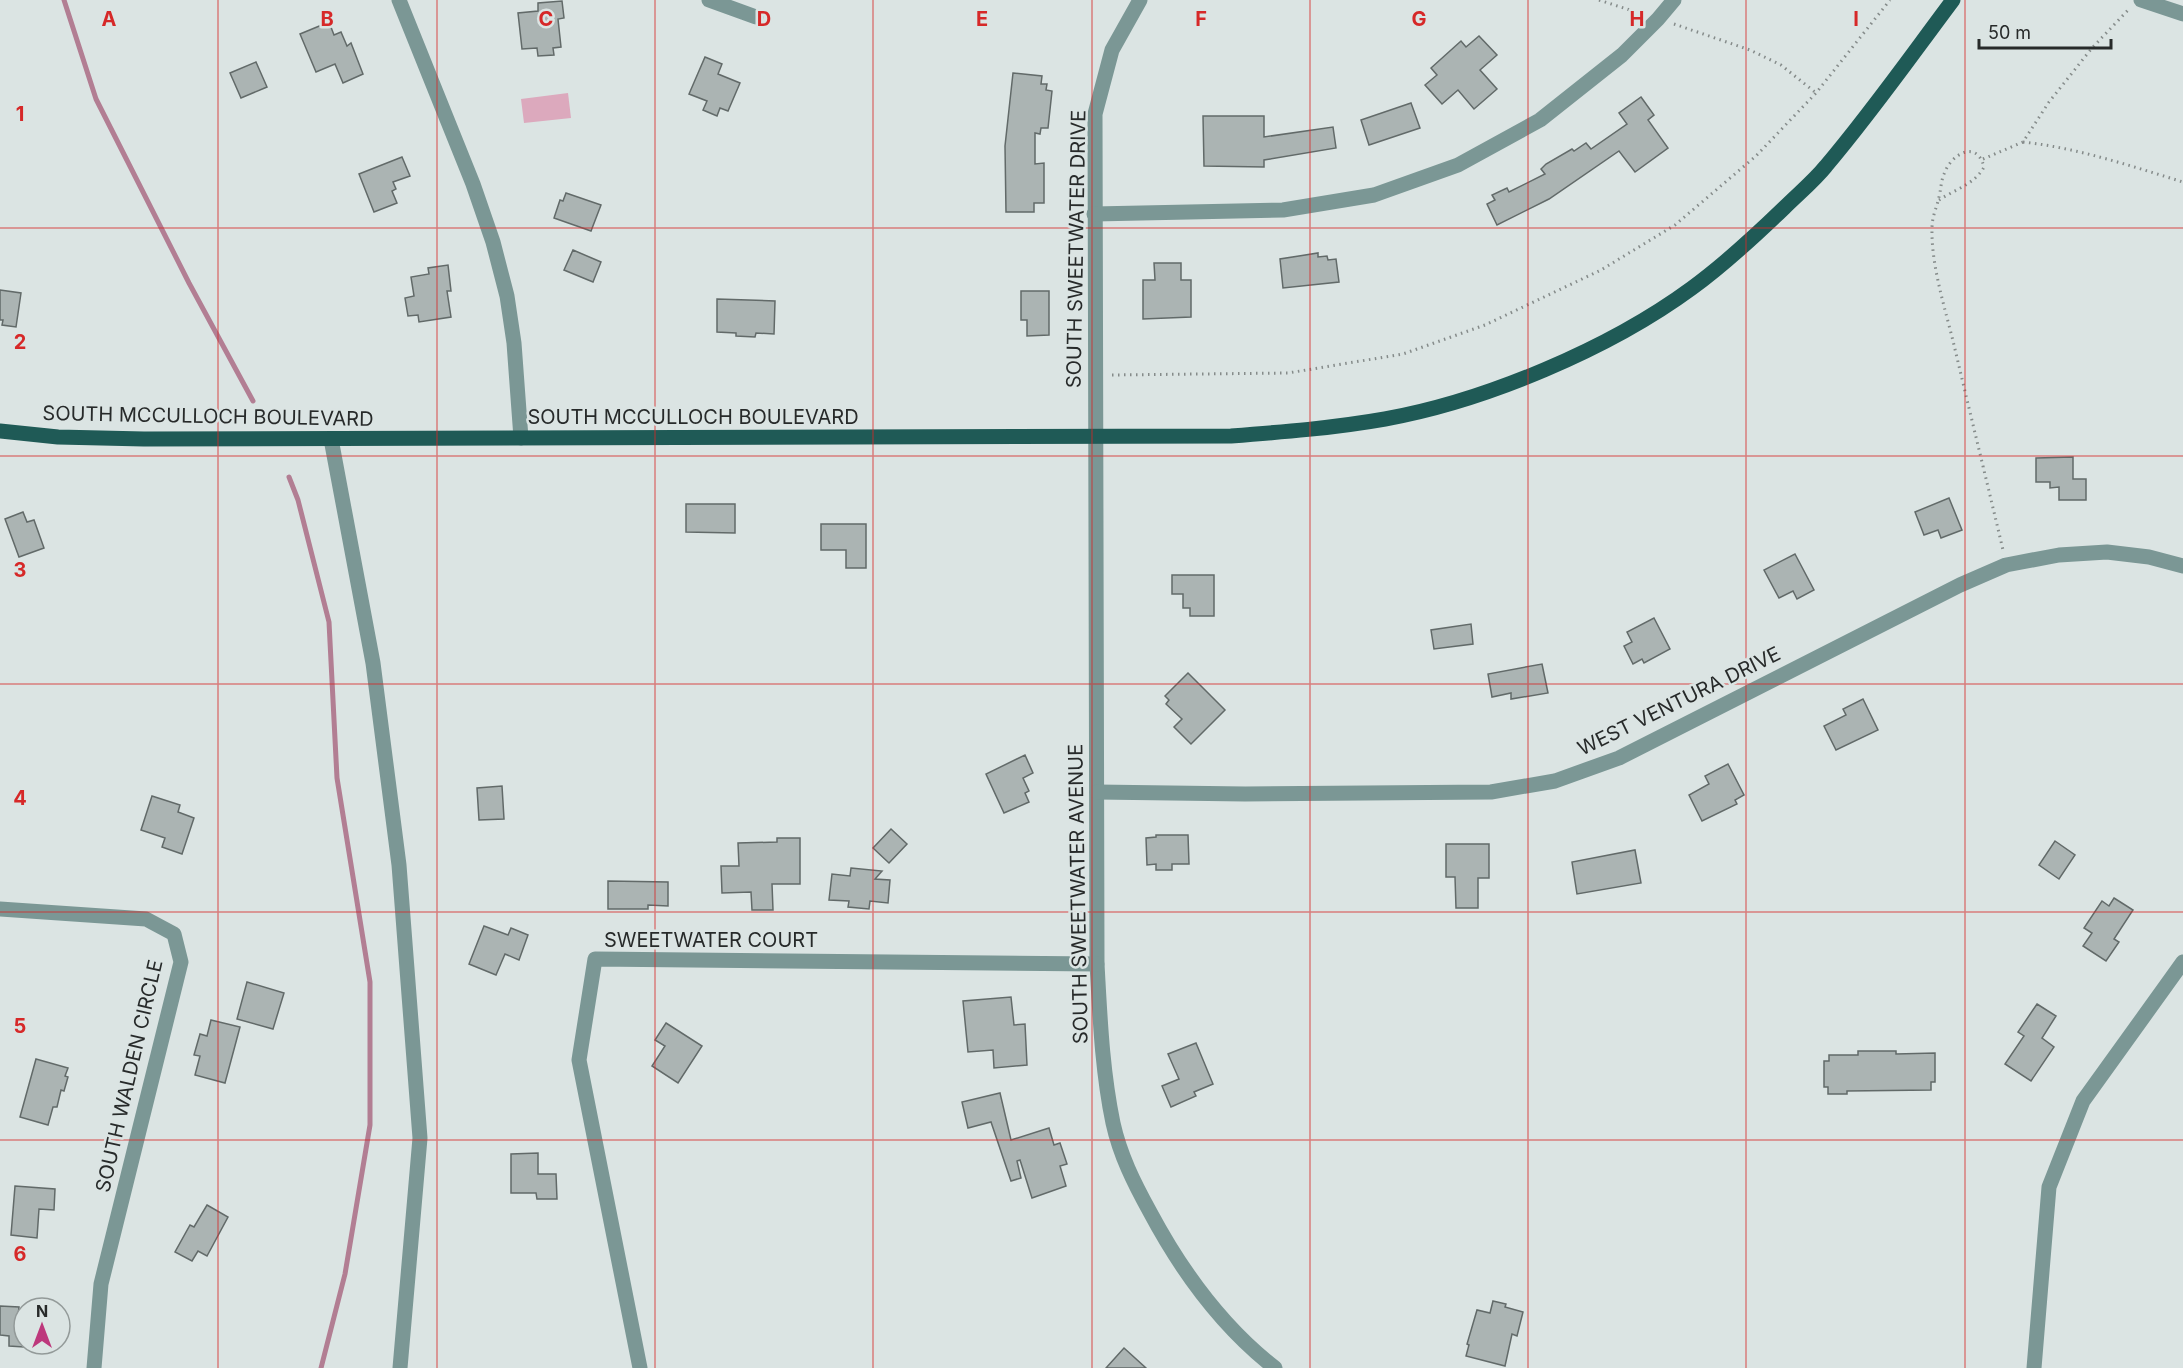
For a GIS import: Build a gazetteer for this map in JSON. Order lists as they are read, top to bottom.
{
  "streets": {
    "main road": ["SOUTH MCCULLOCH BOULEVARD"],
    "street": [
      "SOUTH SWEETWATER DRIVE",
      "WEST VENTURA DRIVE",
      "SOUTH SWEETWATER AVENUE",
      "SWEETWATER COURT",
      "SOUTH WALDEN CIRCLE"
    ]
  },
  "crossings": [
    ["SOUTH SWEETWATER DRIVE", "SOUTH MCCULLOCH BOULEVARD"],
    ["SOUTH SWEETWATER DRIVE", "SOUTH SWEETWATER AVENUE"],
    ["SOUTH MCCULLOCH BOULEVARD", "SOUTH SWEETWATER AVENUE"],
    ["WEST VENTURA DRIVE", "SOUTH SWEETWATER AVENUE"],
    ["SOUTH SWEETWATER AVENUE", "SWEETWATER COURT"]
  ],
  "scale_bar": "50 m",
  "north": "top",
  "grid": {
    "columns": [
      "A",
      "B",
      "C",
      "D",
      "E",
      "F",
      "G",
      "H",
      "I"
    ],
    "rows": [
      "1",
      "2",
      "3",
      "4",
      "5",
      "6"
    ]
  }
}
